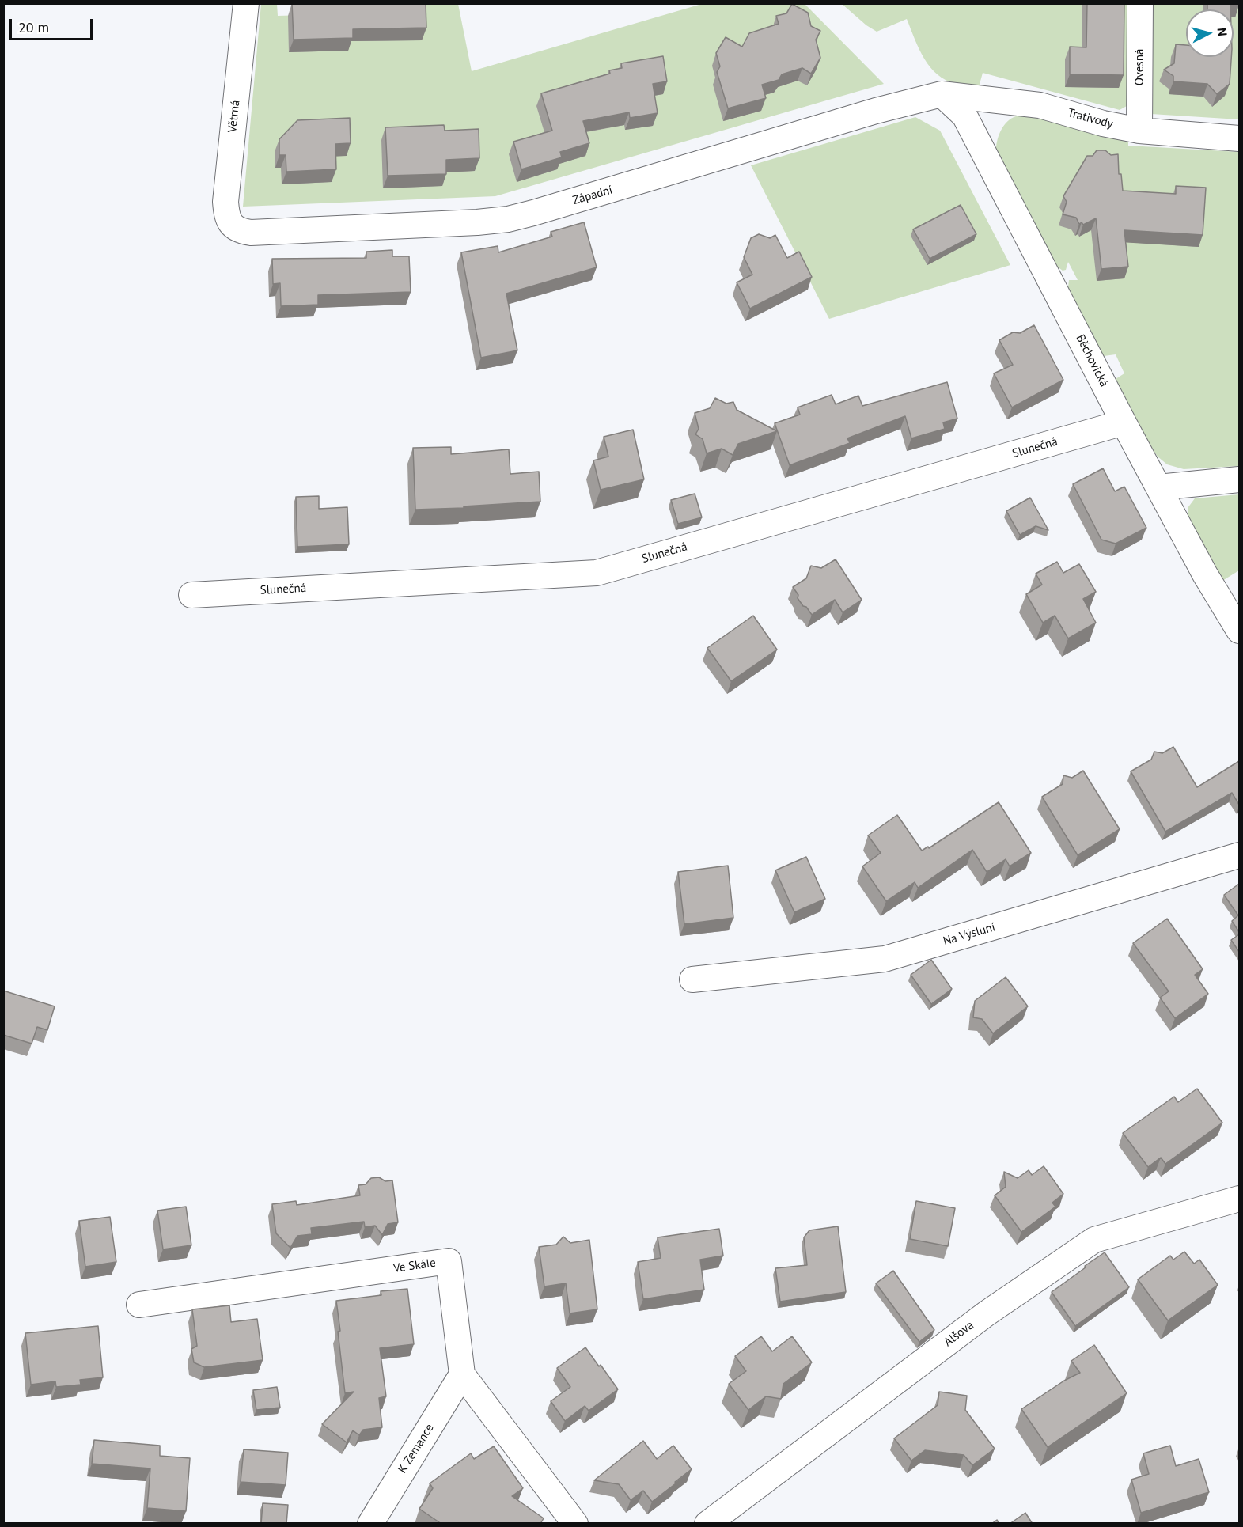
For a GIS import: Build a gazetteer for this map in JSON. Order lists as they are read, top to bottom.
{
  "streets": {
    "street": [
      "Ovesná",
      "Větrná",
      "Trativody",
      "Západní",
      "Běchovická",
      "Slunečná",
      "Na Výsluní",
      "Ve Skále",
      "Alšova",
      "K Zemance"
    ]
  },
  "crossings": [
    ["Ovesná", "Trativody"],
    ["Větrná", "Západní"],
    ["Trativody", "Západní"],
    ["Trativody", "Běchovická"],
    ["Západní", "Běchovická"],
    ["Běchovická", "Slunečná"],
    ["Ve Skále", "K Zemance"]
  ],
  "scale_bar": "20 m",
  "north": "right"
}
